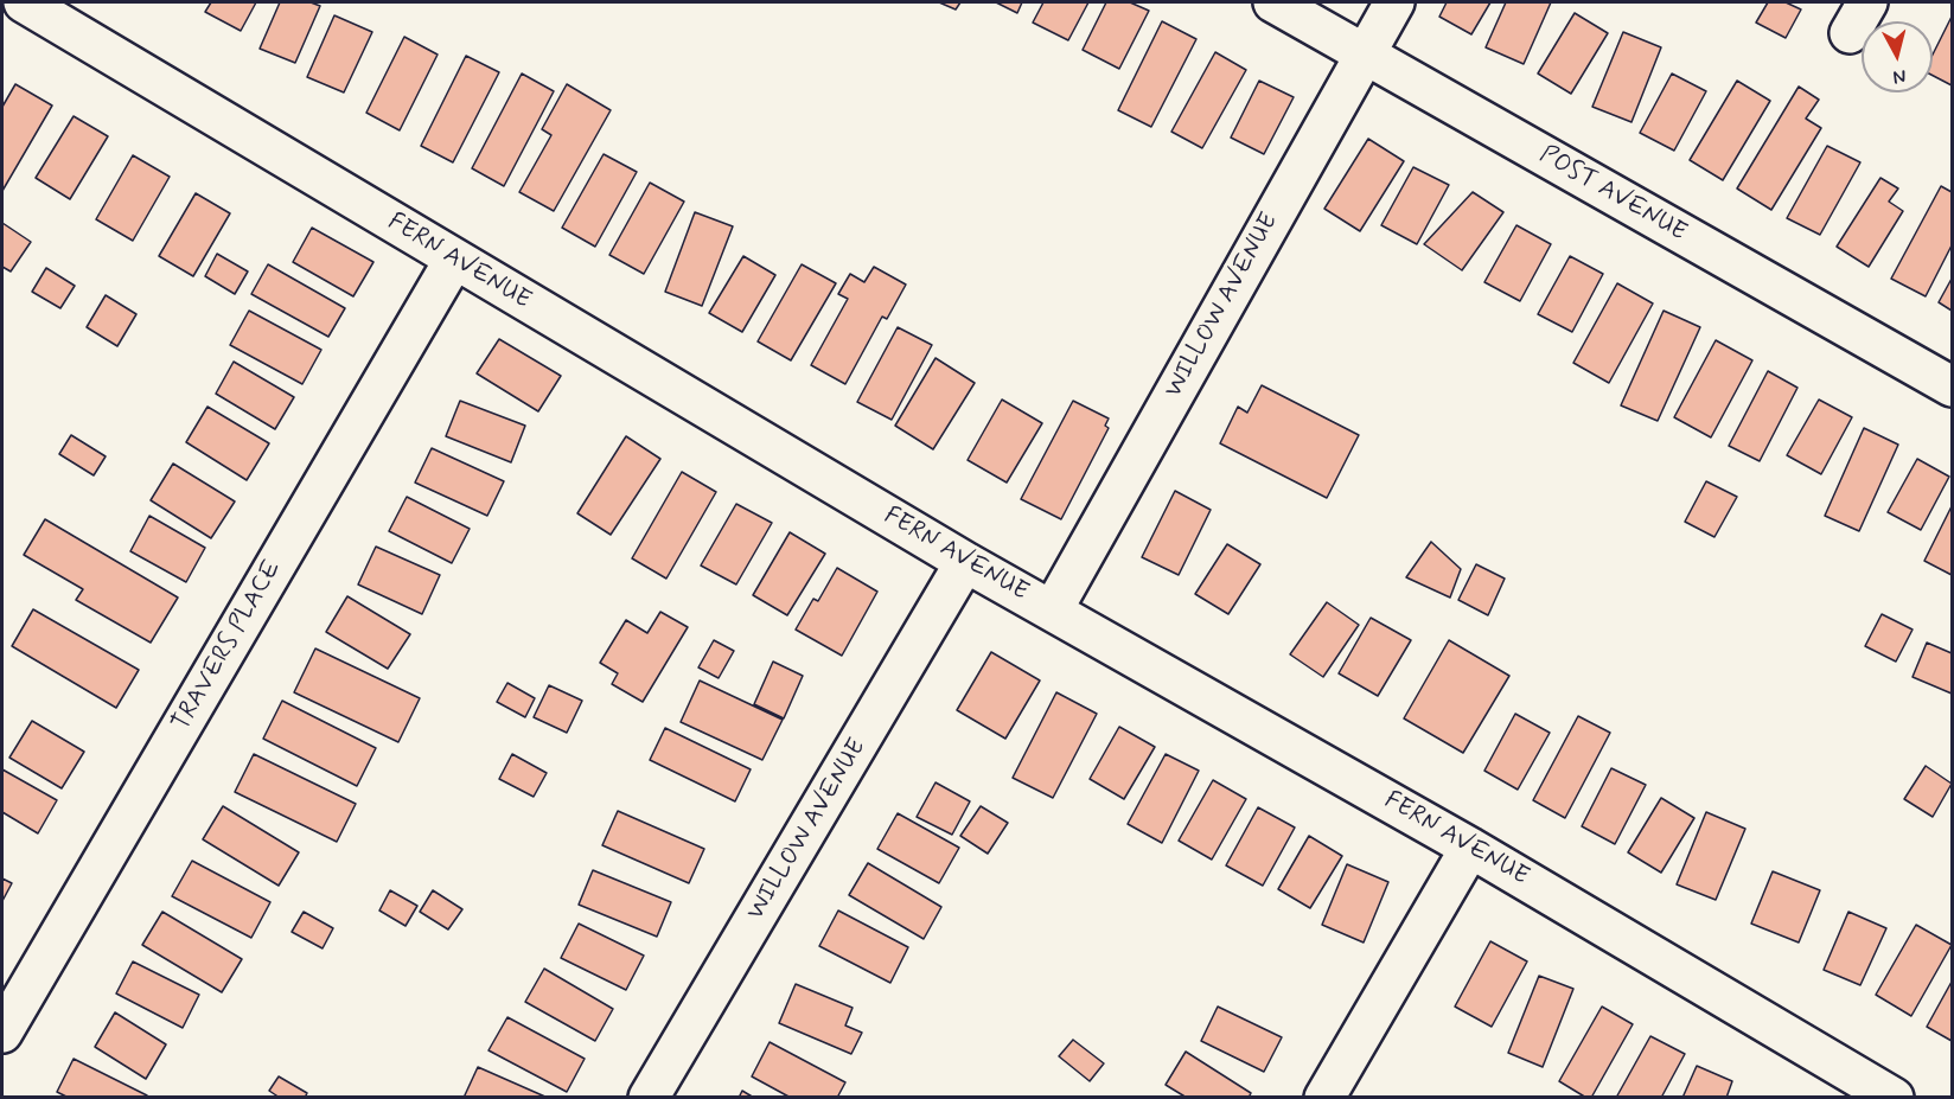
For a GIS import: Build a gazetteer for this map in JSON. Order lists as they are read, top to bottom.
{
  "streets": {
    "street": [
      "POST AVENUE",
      "FERN AVENUE",
      "WILLOW AVENUE",
      "TRAVERS PLACE"
    ]
  },
  "crossings": [
    ["POST AVENUE", "WILLOW AVENUE"],
    ["FERN AVENUE", "WILLOW AVENUE"],
    ["FERN AVENUE", "TRAVERS PLACE"]
  ],
  "north": "bottom"
}
